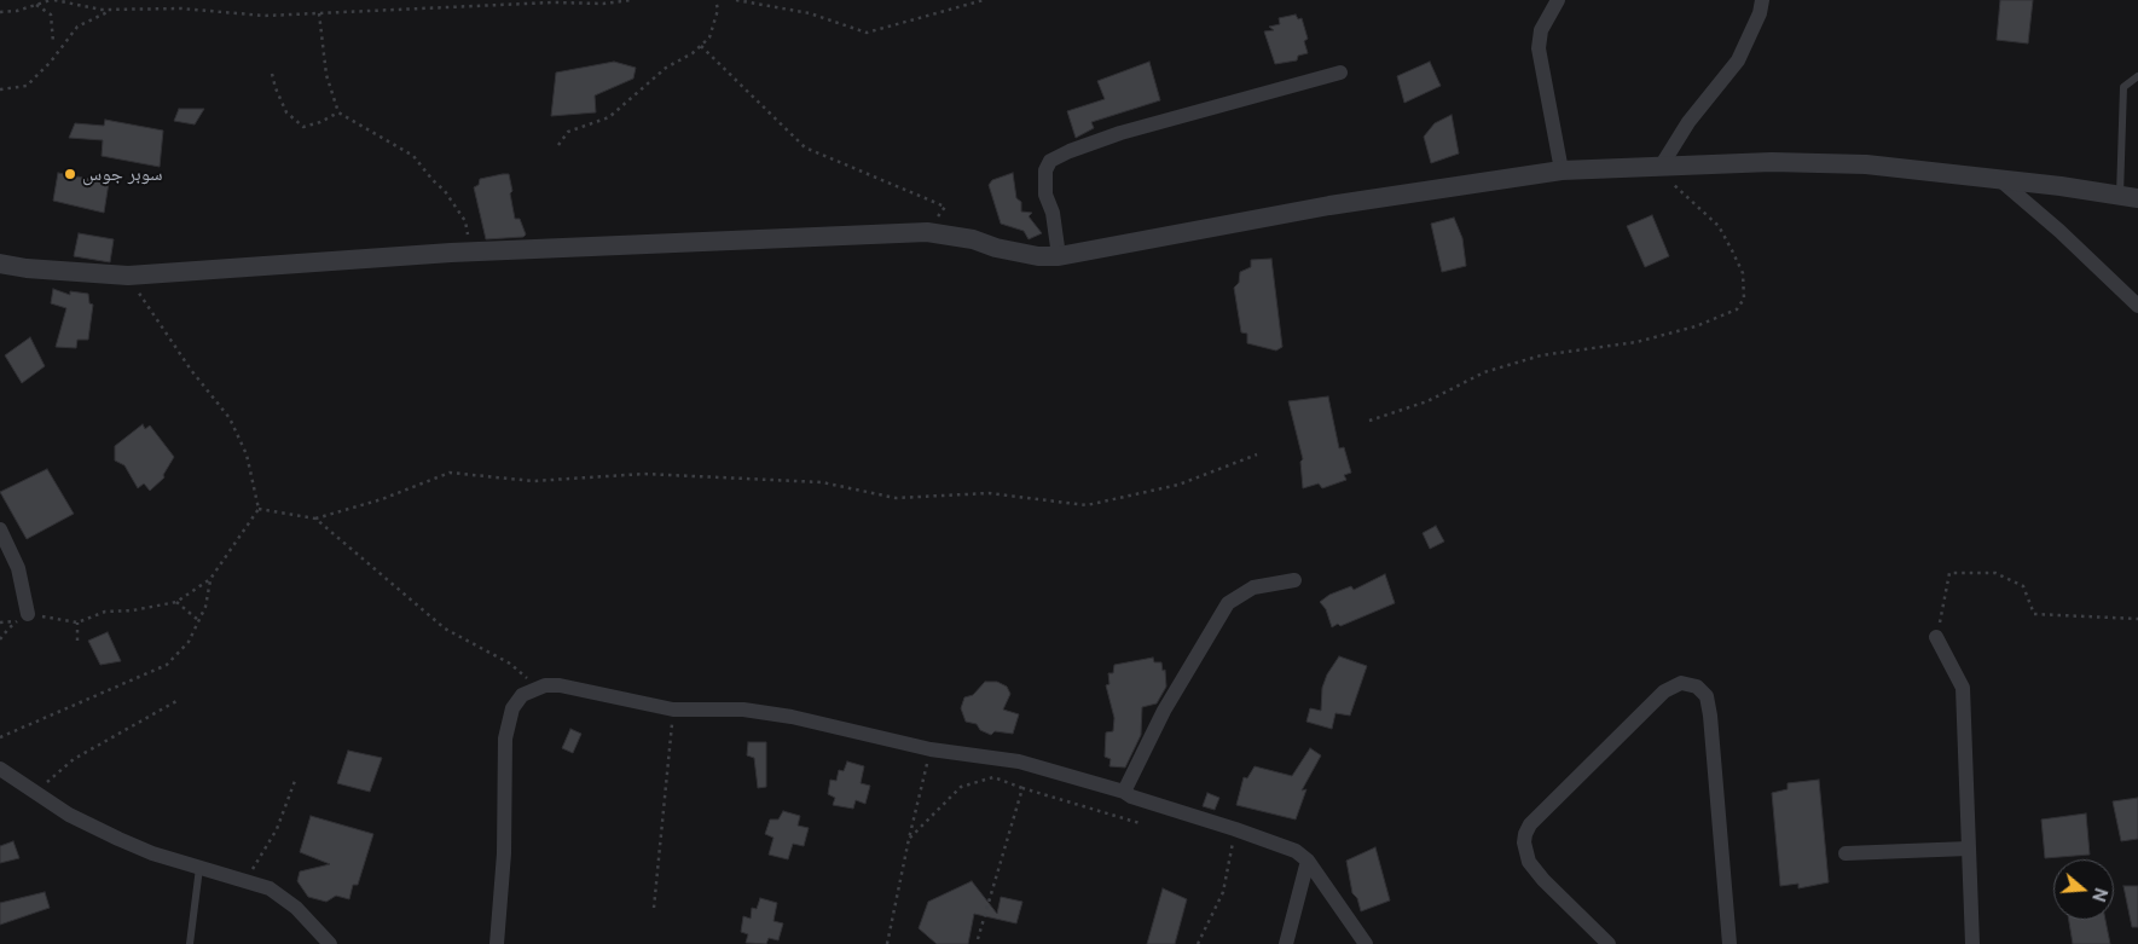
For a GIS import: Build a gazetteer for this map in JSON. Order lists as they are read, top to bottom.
{
  "places": ["سوبر جوس"],
  "north": "right"
}
